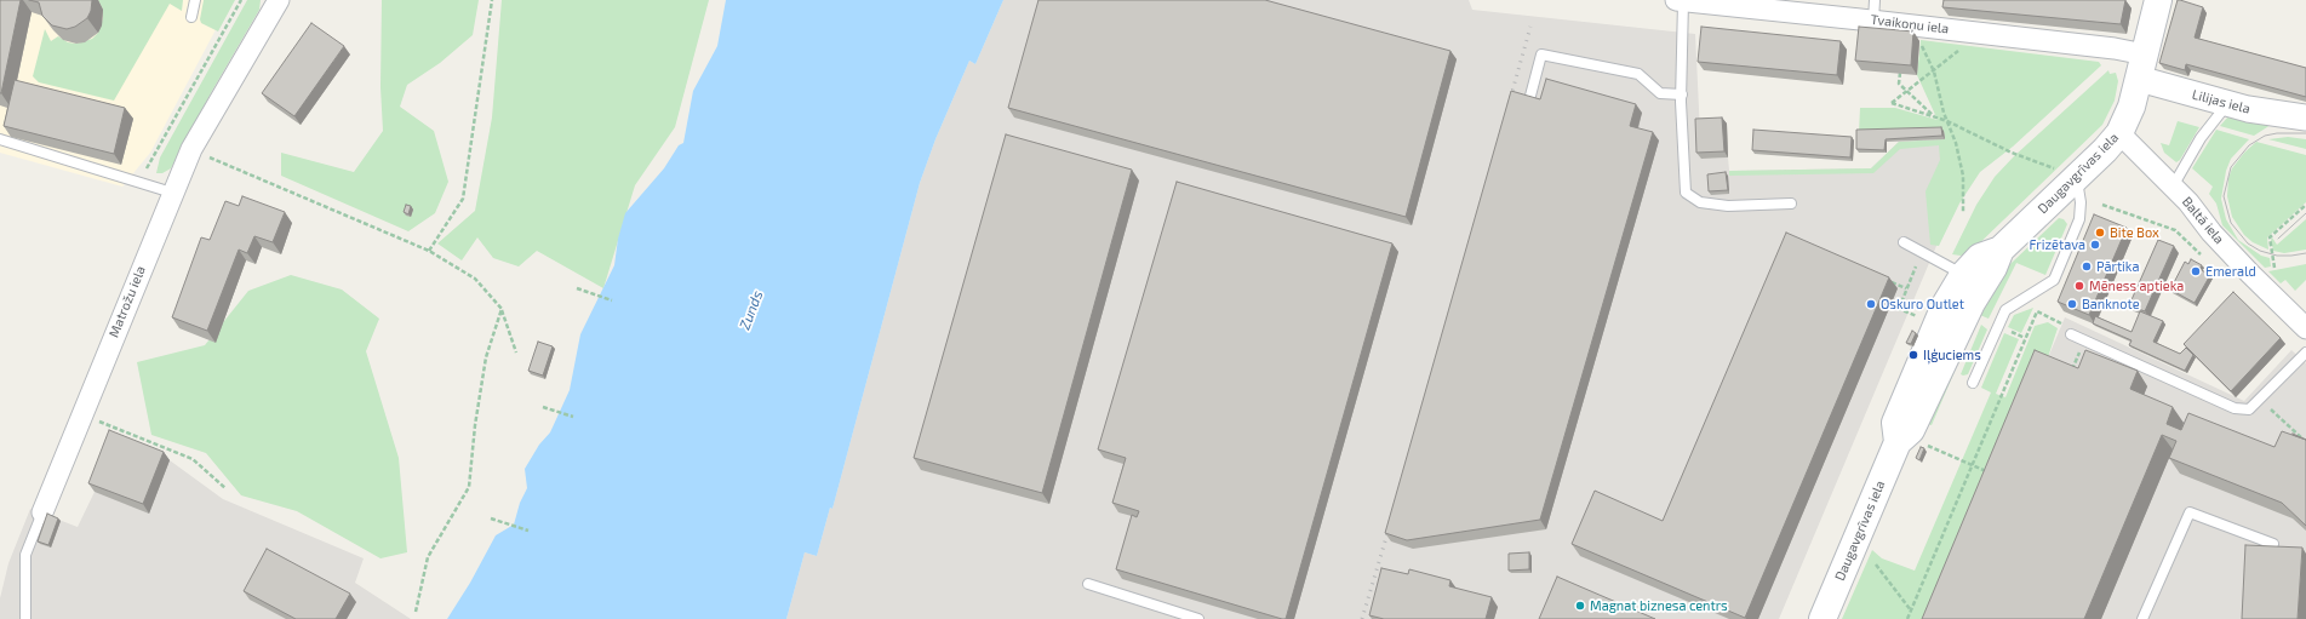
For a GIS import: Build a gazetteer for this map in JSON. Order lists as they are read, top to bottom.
{
  "streets": {
    "main road": ["Daugavgrīvas iela"],
    "street": [
      "Tvaikoņu iela",
      "Lilijas iela",
      "Baltā iela",
      "Matrožu iela"
    ]
  },
  "crossings": [
    ["Tvaikoņu iela", "Lilijas iela"],
    ["Tvaikoņu iela", "Daugavgrīvas iela"],
    ["Lilijas iela", "Daugavgrīvas iela"],
    ["Daugavgrīvas iela", "Baltā iela"]
  ],
  "water": ["Zunds"],
  "places": [
    "Bite Box",
    "Frizētava",
    "Pārtika",
    "Emerald",
    "Mēness aptieka",
    "Oskuro Outlet",
    "Banknote",
    "Iļģuciems",
    "Magnat biznesa centrs"
  ]
}
